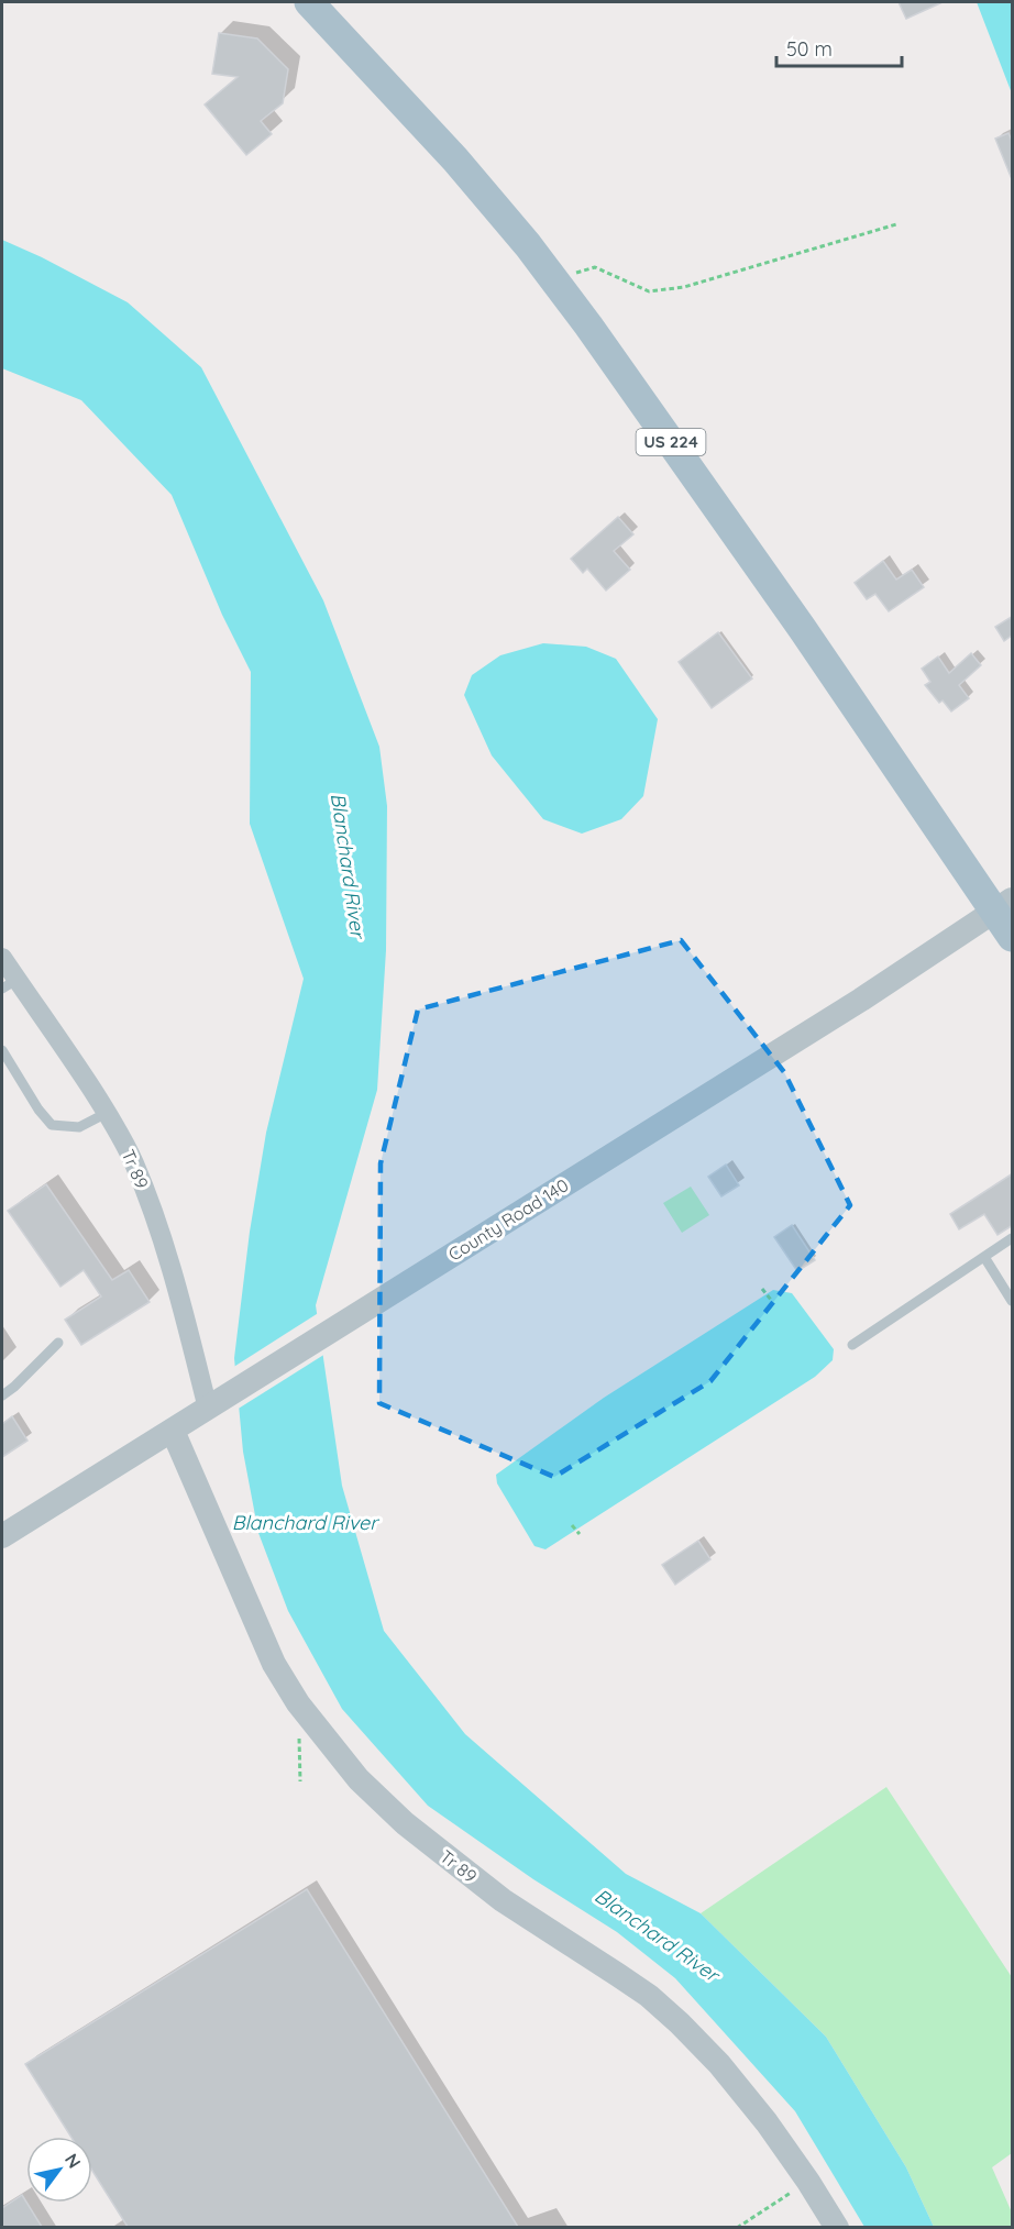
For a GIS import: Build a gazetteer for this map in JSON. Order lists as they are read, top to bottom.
{
  "streets": {
    "main road": ["US 224"],
    "street": ["Tr 89", "County Road 140"]
  },
  "crossings": [
    ["US 224", "County Road 140"],
    ["Tr 89", "County Road 140"]
  ],
  "water": ["Blanchard River"],
  "scale_bar": "50 m",
  "north": "top right"
}
